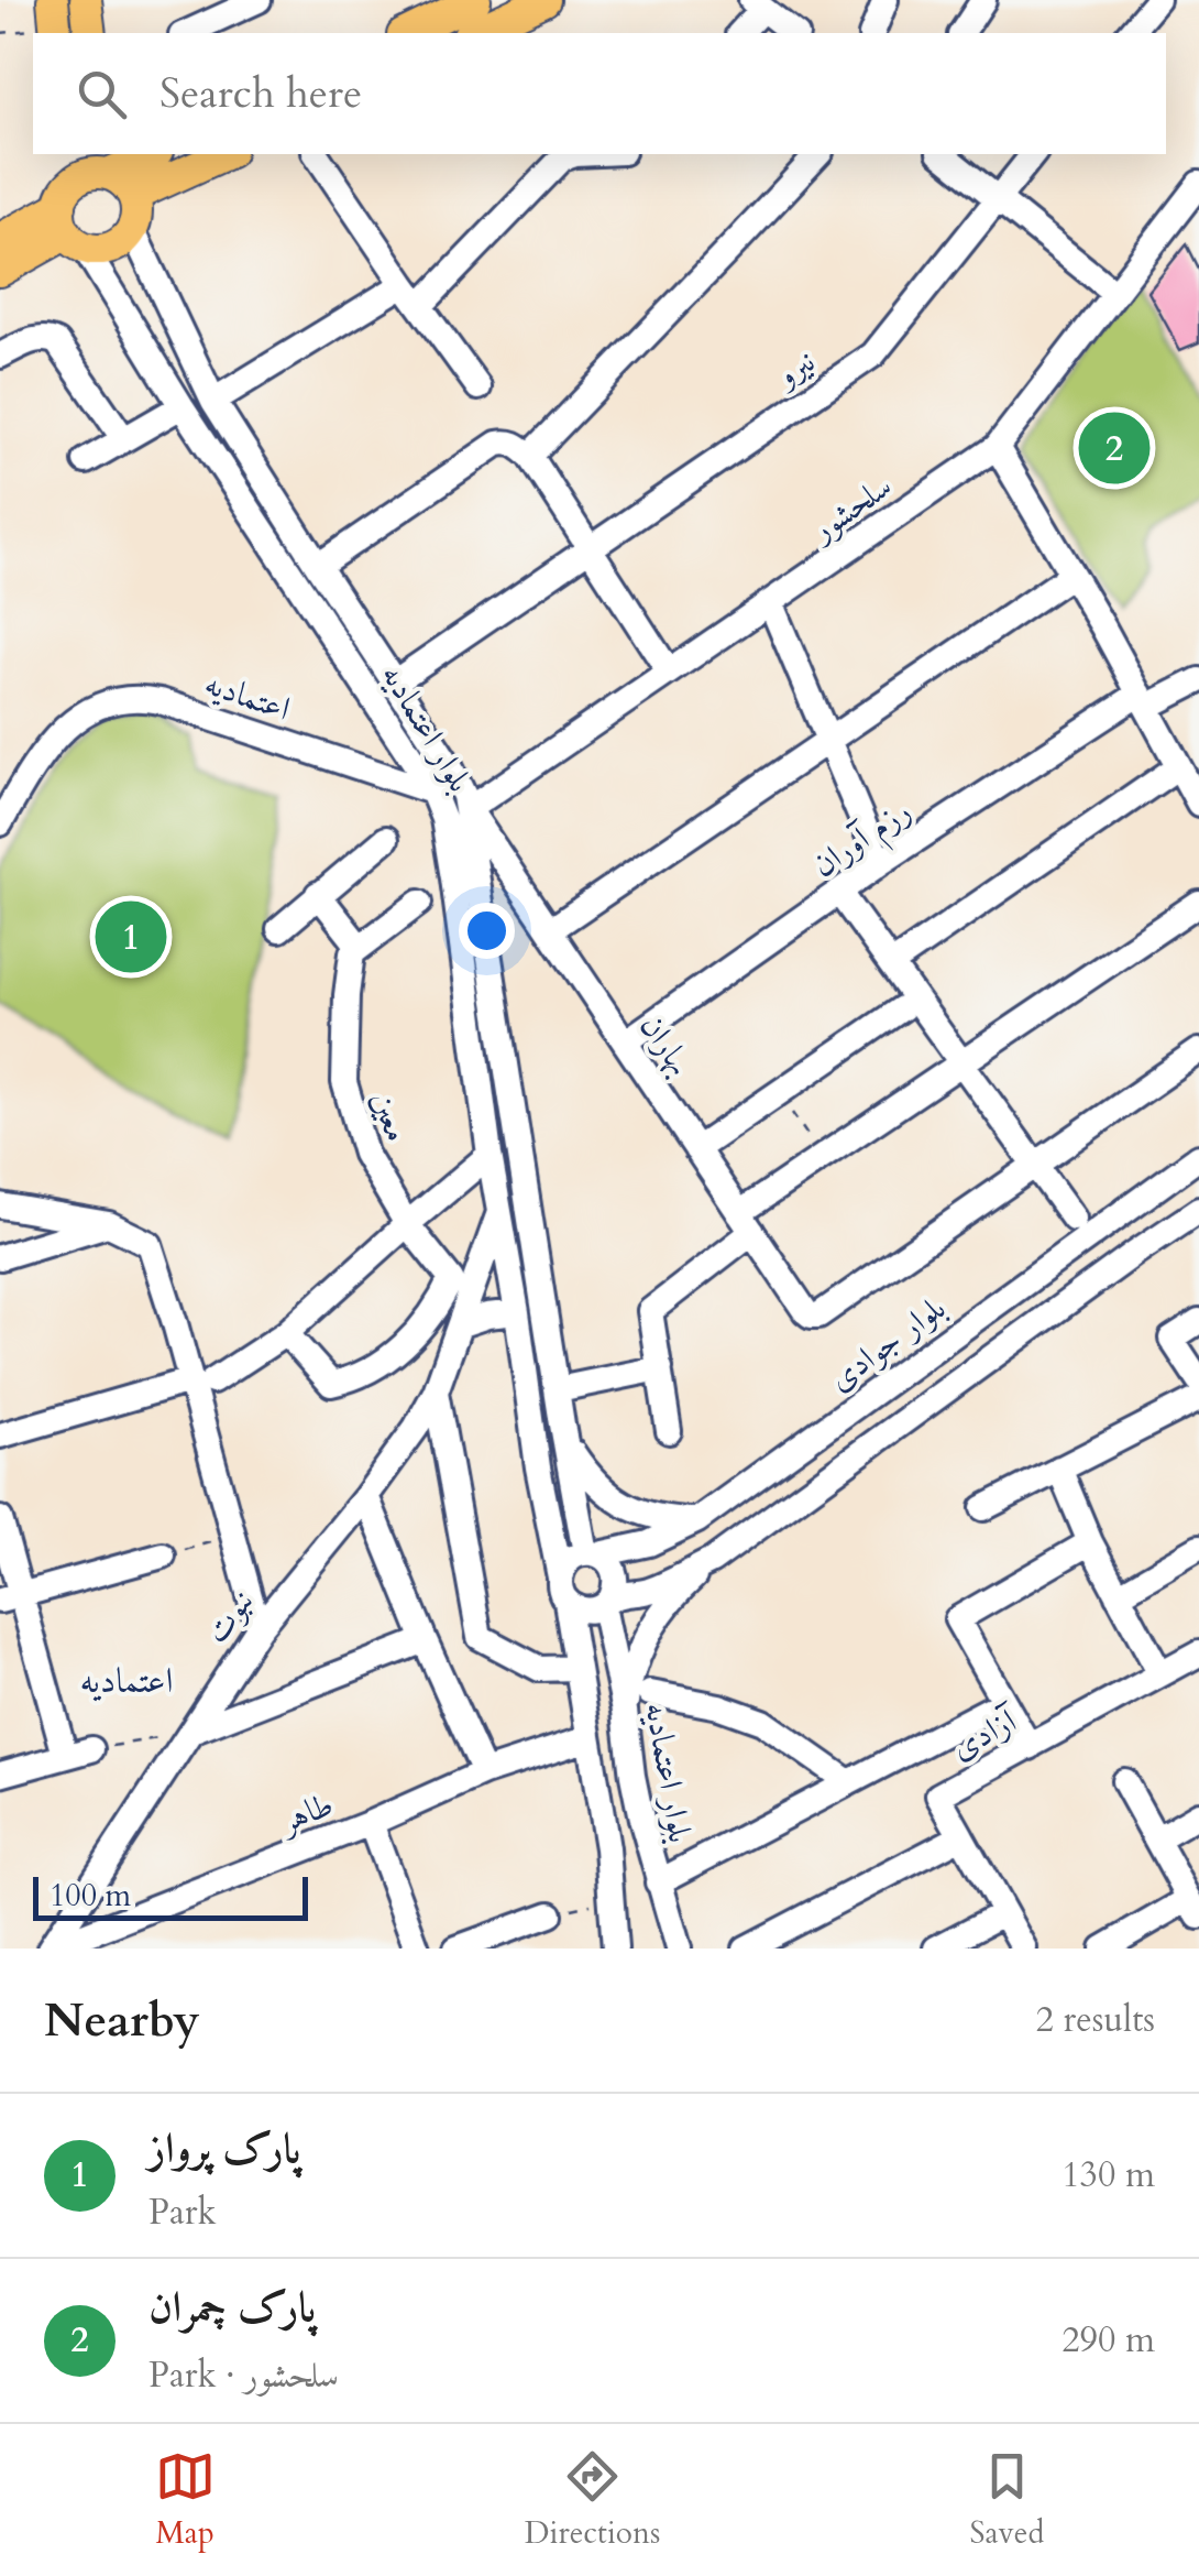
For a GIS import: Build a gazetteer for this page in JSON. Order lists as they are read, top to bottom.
{
  "streets": {
    "street": [
      "نیرو",
      "سلحشور",
      "اعتمادیه",
      "بلوار اعتمادیه",
      "رزم آوران",
      "بهاران",
      "معین",
      "بلوار جوادی",
      "نبوت",
      "آزادی",
      "طاهر"
    ]
  },
  "crossings": [
    ["نیرو", "بلوار اعتمادیه"],
    ["سلحشور", "بلوار اعتمادیه"],
    ["سلحشور", "بهاران"],
    ["اعتمادیه", "بلوار اعتمادیه"],
    ["بلوار اعتمادیه", "بهاران"],
    ["بلوار اعتمادیه", "بلوار جوادی"],
    ["بلوار اعتمادیه", "نبوت"],
    ["بلوار اعتمادیه", "طاهر"],
    ["رزم آوران", "بهاران"],
    ["معین", "نبوت"],
    ["نبوت", "طاهر"]
  ],
  "districts": ["اعتمادیه"],
  "scale_bar": "100 m",
  "page": {
    "search": "Search here",
    "pins": ["2", "1"],
    "scale": "100 m",
    "heading": ["Nearby", "2 results"],
    "list": [
      {
        "mark": "1",
        "name": "پارک پرواز",
        "note": "Park",
        "value": "130 m"
      },
      {
        "mark": "2",
        "name": "پارک چمران",
        "note": "Park · سلحشور",
        "value": "290 m"
      }
    ],
    "nav": ["Map", "Directions", "Saved"]
  }
}
